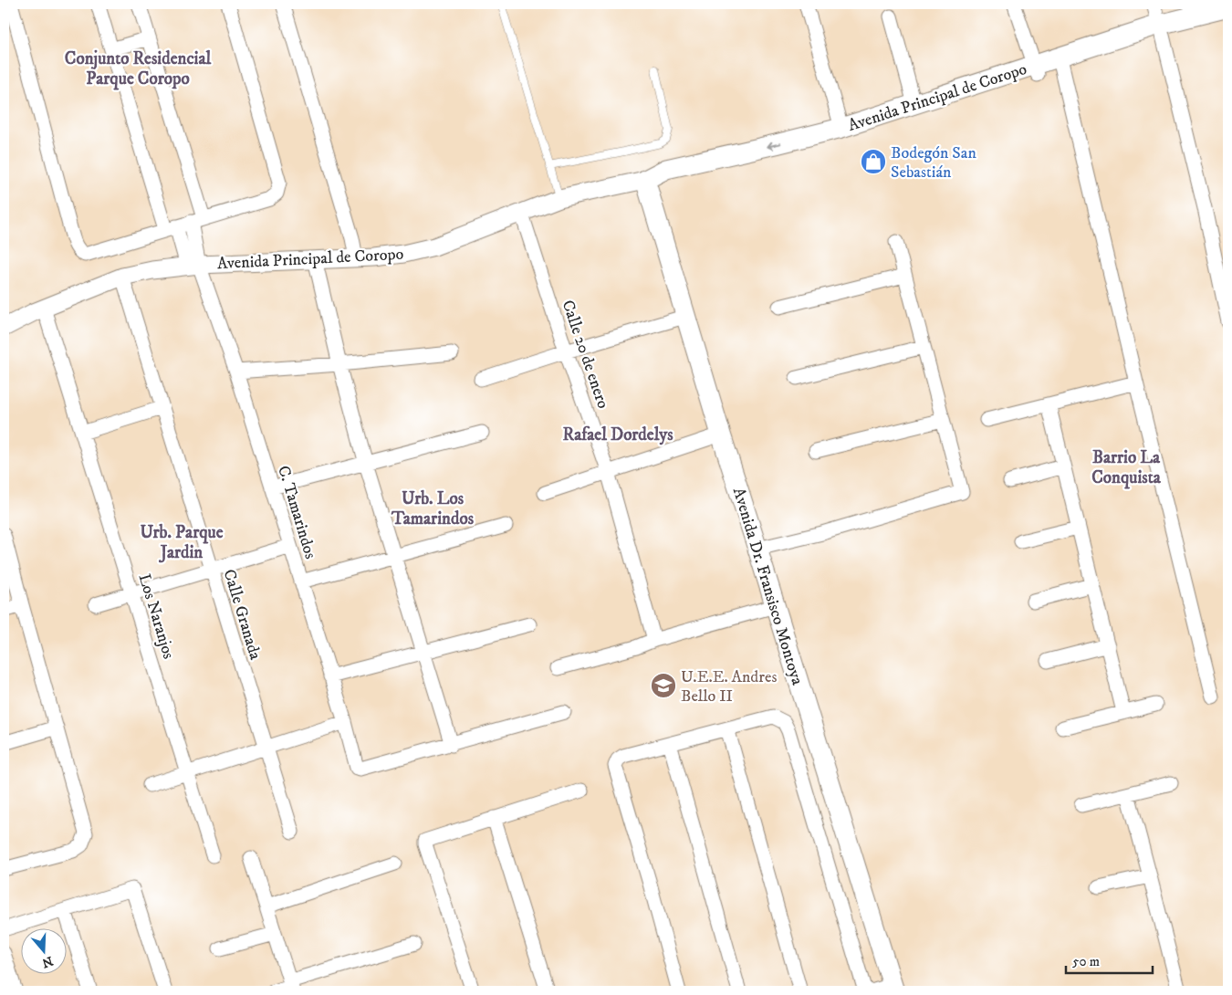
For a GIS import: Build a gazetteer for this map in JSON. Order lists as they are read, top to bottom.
{
  "streets": {
    "main road": ["Avenida Principal de Coropo", "Avenida Dr. Fransisco Montoya"],
    "street": [
      "Calle 20 de enero",
      "C. Tamarindos",
      "Calle Granada",
      "Los Naranjos"
    ]
  },
  "crossings": [
    ["Avenida Principal de Coropo", "Calle 20 de enero"],
    ["Avenida Principal de Coropo", "C. Tamarindos"],
    ["Avenida Principal de Coropo", "Avenida Dr. Fransisco Montoya"],
    ["Avenida Principal de Coropo", "Calle Granada"],
    ["Avenida Principal de Coropo", "Los Naranjos"]
  ],
  "districts": [
    "Conjunto Residencial Parque Coropo",
    "Rafael Dordelys",
    "Barrio La Conquista",
    "Urb. Los Tamarindos",
    "Urb. Parque Jardin"
  ],
  "places": {
    "shop": ["Bodegón San Sebastián"],
    "school or university": ["U.E.E. Andres Bello II"]
  },
  "scale_bar": "50 m",
  "north": "bottom"
}
